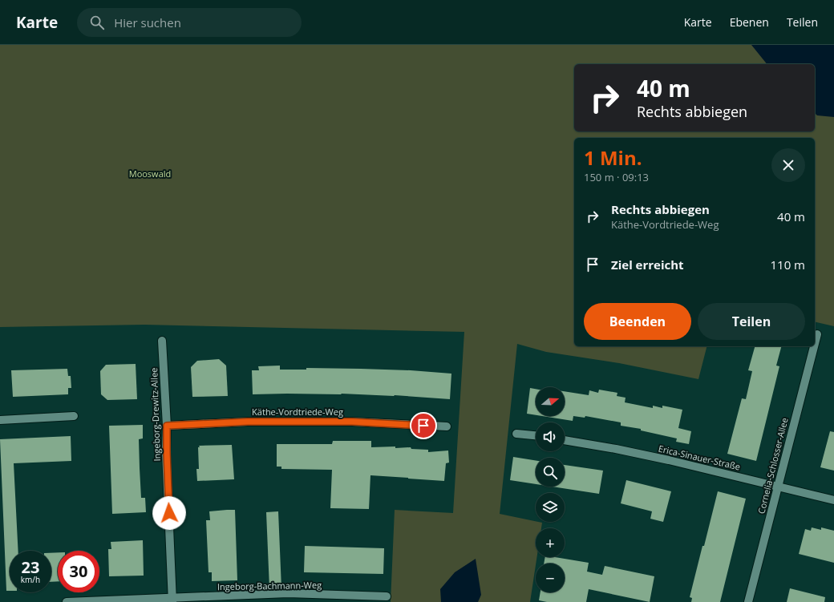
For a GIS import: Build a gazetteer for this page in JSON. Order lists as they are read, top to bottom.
{
  "streets": {
    "street": [
      "Käthe-Vordtriede-Weg",
      "Ingeborg-Drewitz-Allee",
      "Erica-Sinauer-Straße",
      "Cornelia-Schlosser-Allee",
      "Ingeborg-Bachmann-Weg"
    ]
  },
  "crossings": [
    ["Käthe-Vordtriede-Weg", "Ingeborg-Drewitz-Allee"],
    ["Ingeborg-Drewitz-Allee", "Ingeborg-Bachmann-Weg"],
    ["Erica-Sinauer-Straße", "Cornelia-Schlosser-Allee"]
  ],
  "parks": ["Mooswald"],
  "north": "right",
  "page": {
    "header": "Karte",
    "search": "Hier suchen",
    "nav": ["Karte", "Ebenen", "Teilen"],
    "turn": ["40 m", "Rechts abbiegen"],
    "heading": ["1 Min.", "150 m · 09:13"],
    "list": [
      {
        "name": "Rechts abbiegen",
        "note": "Käthe-Vordtriede-Weg",
        "value": "40 m"
      },
      {
        "name": "Ziel erreicht",
        "value": "110 m"
      }
    ],
    "buttons": ["Beenden", "Teilen"],
    "map_buttons": ["+", "−"],
    "speed": "23 km/h",
    "limit": "30"
  }
}
